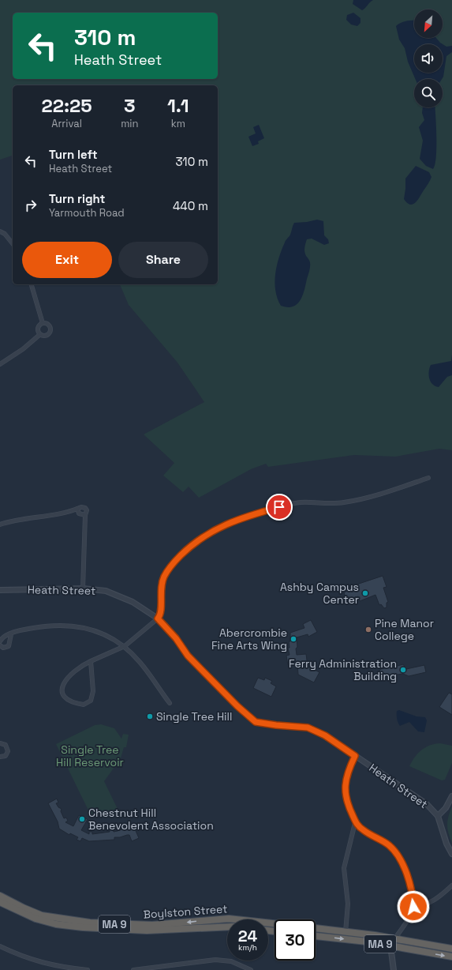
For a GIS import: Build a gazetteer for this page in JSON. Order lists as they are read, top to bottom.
{
  "streets": {
    "highway": ["Boylston Street", "MA 9"],
    "street": ["Heath Street"]
  },
  "parks": ["Single Tree Hill Reservoir"],
  "places": [
    "Ashby Campus Center",
    "Pine Manor College",
    "Abercrombie Fine Arts Wing",
    "Ferry Administration Building",
    "Single Tree Hill",
    "Chestnut Hill Benevolent Association"
  ],
  "north": "bottom left",
  "page": {
    "turn": ["310 m", "Heath Street"],
    "eta": [
      "22:25",
      "Arrival",
      "3",
      "min",
      "1.1",
      "km"
    ],
    "list": [
      {
        "name": "Turn left",
        "note": "Heath Street",
        "value": "310 m"
      },
      {
        "name": "Turn right",
        "note": "Yarmouth Road",
        "value": "440 m"
      }
    ],
    "buttons": ["Exit", "Share"],
    "speed": "24 km/h",
    "limit": "30"
  }
}
